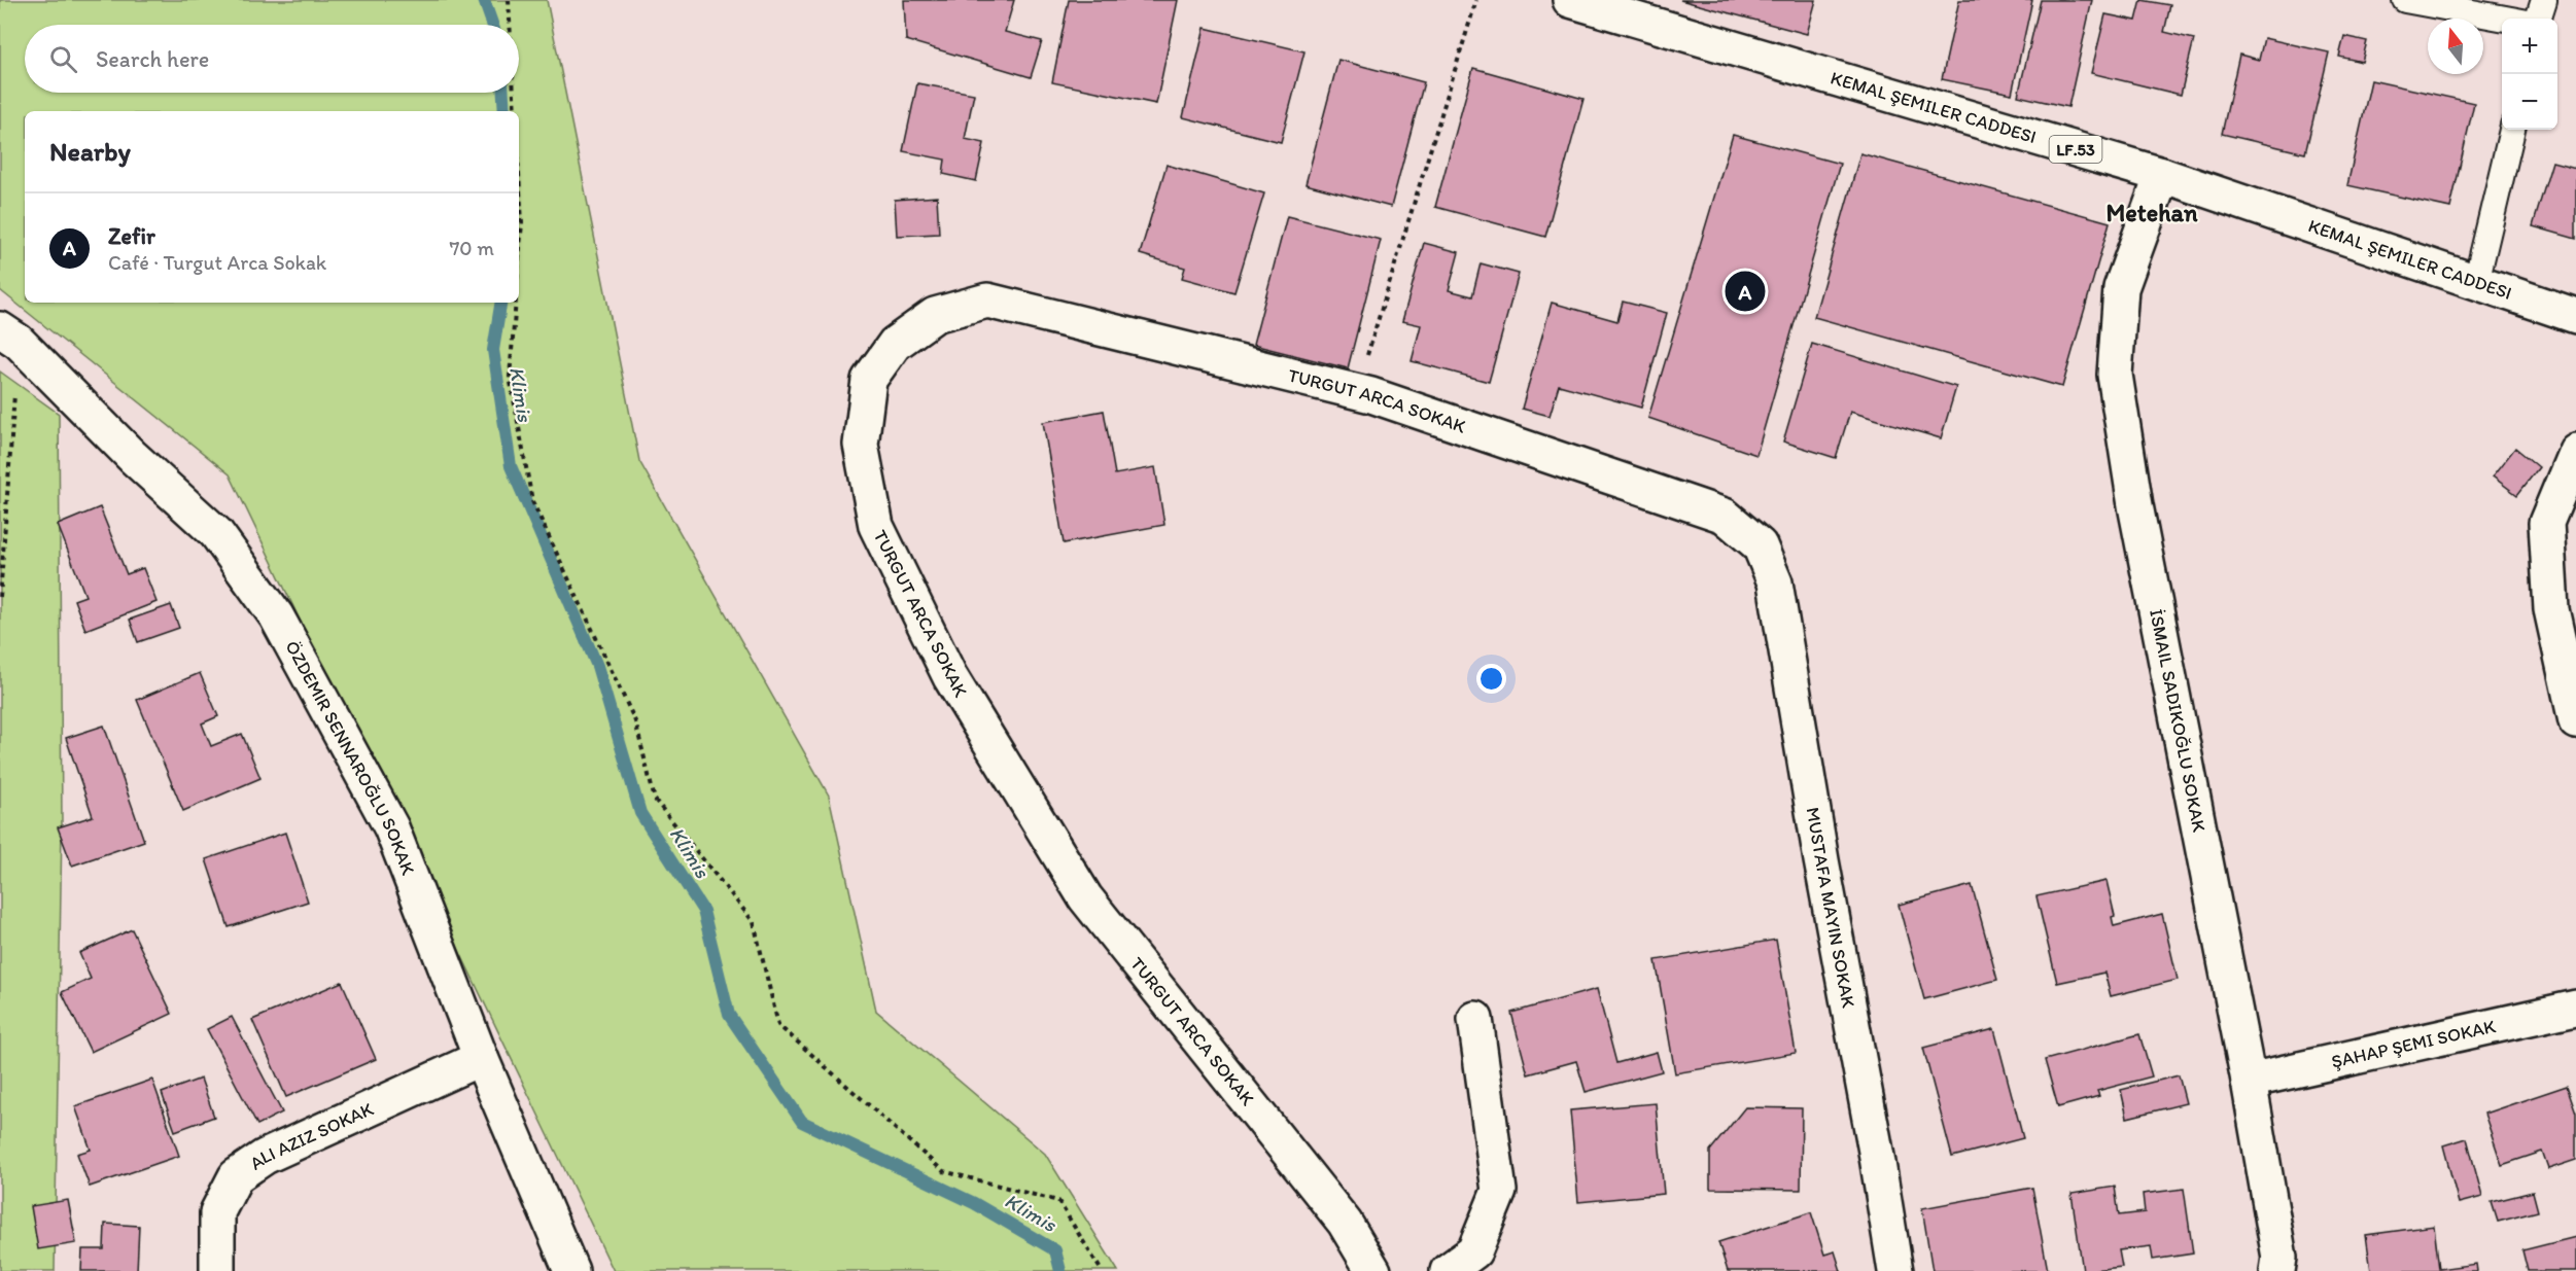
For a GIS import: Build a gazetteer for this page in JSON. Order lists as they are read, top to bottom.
{
  "streets": {
    "street": [
      "KEMAL ŞEMILER CADDESI",
      "LF.53",
      "TURGUT ARCA SOKAK",
      "ÖZDEMIR SENNAROĞLU SOKAK",
      "ŞAHAP ŞEMI SOKAK",
      "ALI AZIZ SOKAK"
    ]
  },
  "crossings": [
    ["ÖZDEMIR SENNAROĞLU SOKAK", "ALI AZIZ SOKAK"]
  ],
  "districts": ["Metehan"],
  "water": ["Klimis"],
  "north": "top",
  "page": {
    "map_buttons": ["+", "−"],
    "search": "Search here",
    "heading": "Nearby",
    "list": [
      {
        "mark": "A",
        "name": "Zefir",
        "note": "Café · Turgut Arca Sokak",
        "value": "70 m"
      }
    ],
    "pins": "A"
  }
}
